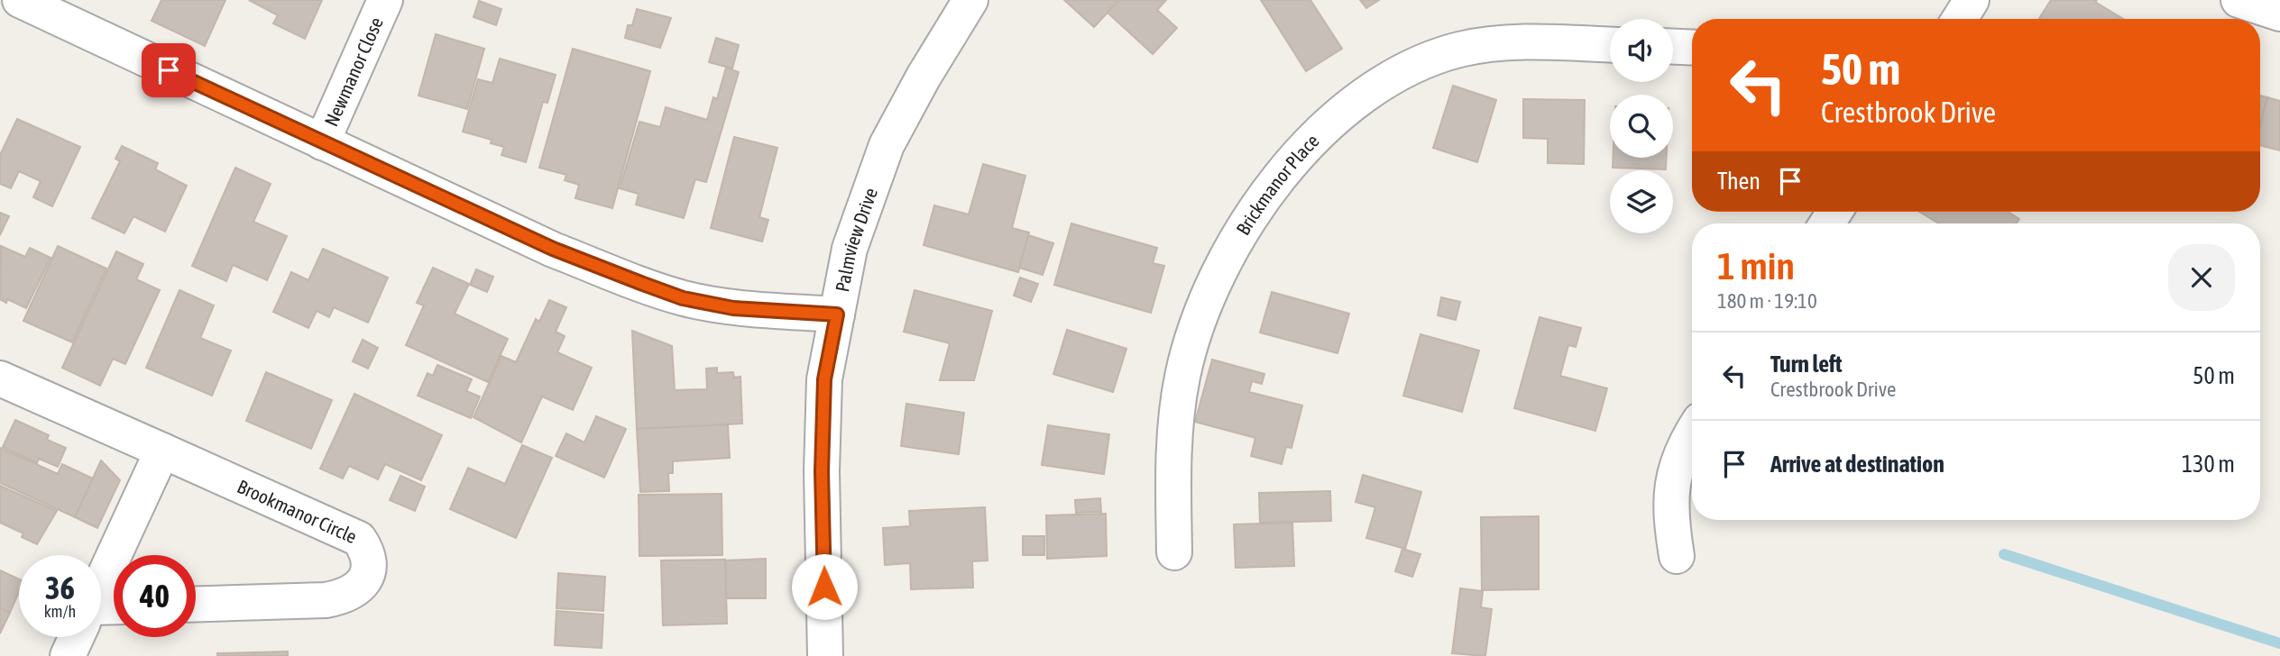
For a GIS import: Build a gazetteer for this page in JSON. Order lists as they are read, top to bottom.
{
  "streets": {
    "street": [
      "Newmanor Close",
      "Brickmanor Place",
      "Palmview Drive",
      "Brookmanor Circle"
    ]
  },
  "page": {
    "turn": ["50 m", "Crestbrook Drive"],
    "then": "Then",
    "heading": ["1 min", "180 m · 19:10"],
    "list": [
      {
        "name": "Turn left",
        "note": "Crestbrook Drive",
        "value": "50 m"
      },
      {
        "name": "Arrive at destination",
        "value": "130 m"
      }
    ],
    "speed": "36 km/h",
    "limit": "40"
  }
}
